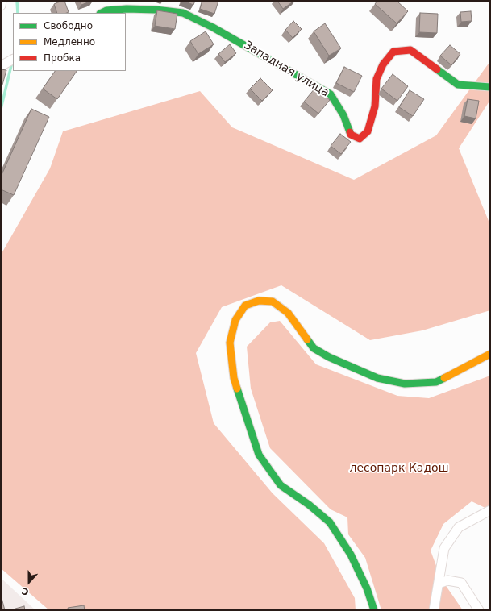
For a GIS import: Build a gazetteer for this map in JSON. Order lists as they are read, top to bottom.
{
  "streets": {
    "main road": ["Западная улица"]
  },
  "parks": ["лесопарк Кадош"],
  "legend": ["Свободно", "Медленно", "Пробка"],
  "north": "bottom"
}
